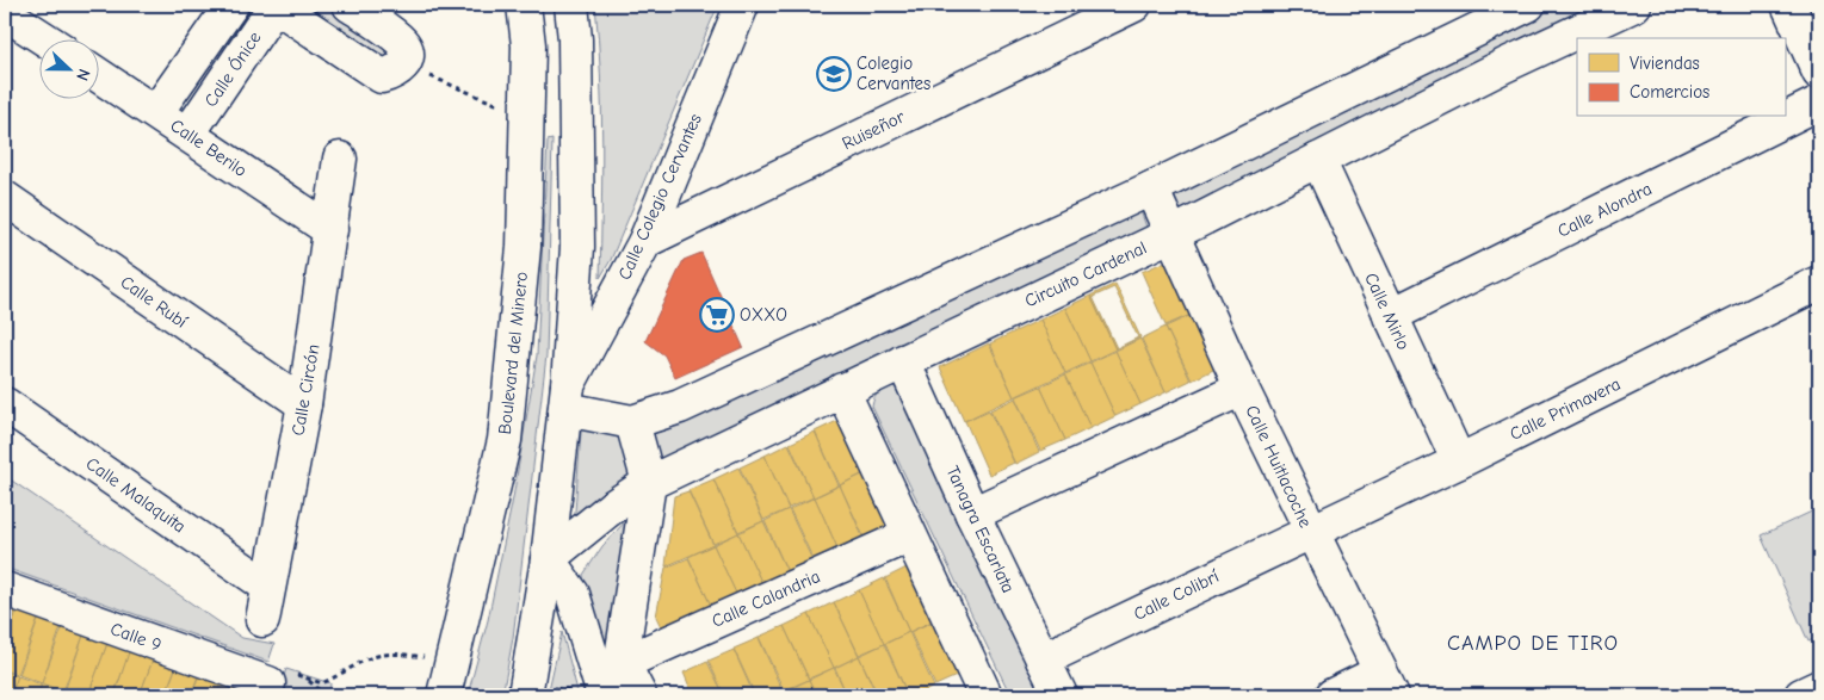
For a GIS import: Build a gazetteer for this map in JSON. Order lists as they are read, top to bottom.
{
  "streets": {
    "street": [
      "Calle Ónice",
      "Ruiseñor",
      "Calle Berilo",
      "Calle Colegio Cervantes",
      "Calle Alondra",
      "Circuito Cardenal",
      "Calle Rubí",
      "Calle Mirlo",
      "Boulevard del Minero",
      "Calle Circón",
      "Calle Primavera",
      "Calle Huitlacoche",
      "Calle Malaquita",
      "Tanagra Escarlata",
      "Calle Colibrí",
      "Calle Calandria",
      "Calle 9"
    ]
  },
  "crossings": [
    ["Calle Ónice", "Calle Berilo"],
    ["Ruiseñor", "Calle Colegio Cervantes"],
    ["Calle Berilo", "Calle Circón"],
    ["Calle Alondra", "Calle Mirlo"],
    ["Circuito Cardenal", "Calle Mirlo"],
    ["Circuito Cardenal", "Calle Huitlacoche"],
    ["Circuito Cardenal", "Tanagra Escarlata"],
    ["Calle Rubí", "Calle Circón"],
    ["Calle Mirlo", "Calle Primavera"],
    ["Calle Circón", "Calle Malaquita"],
    ["Calle Primavera", "Calle Huitlacoche"],
    ["Calle Primavera", "Calle Colibrí"],
    ["Calle Huitlacoche", "Calle Colibrí"],
    ["Tanagra Escarlata", "Calle Colibrí"]
  ],
  "districts": ["CAMPO DE TIRO"],
  "places": {
    "school or university": ["Colegio Cervantes"],
    "supermarket": ["OXXO"]
  },
  "legend": ["Viviendas", "Comercios"],
  "north": "right"
}
